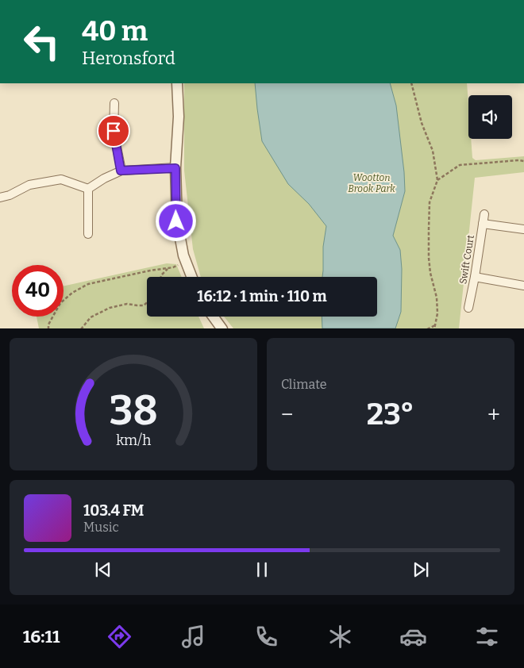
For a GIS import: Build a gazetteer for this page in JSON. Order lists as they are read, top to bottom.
{
  "streets": {
    "street": ["Swift Court"]
  },
  "parks": ["Wootton Brook Park"],
  "page": {
    "turn": ["40 m", "Heronsford"],
    "limit": "40",
    "trip": "16:12 · 1 min · 110 m",
    "tile": "Climate",
    "heat": ["−", "23°", "+"],
    "song": ["103.4 FM", "Music"],
    "tabs": "16:11",
    "gauge": ["38", "km/h"]
  }
}
